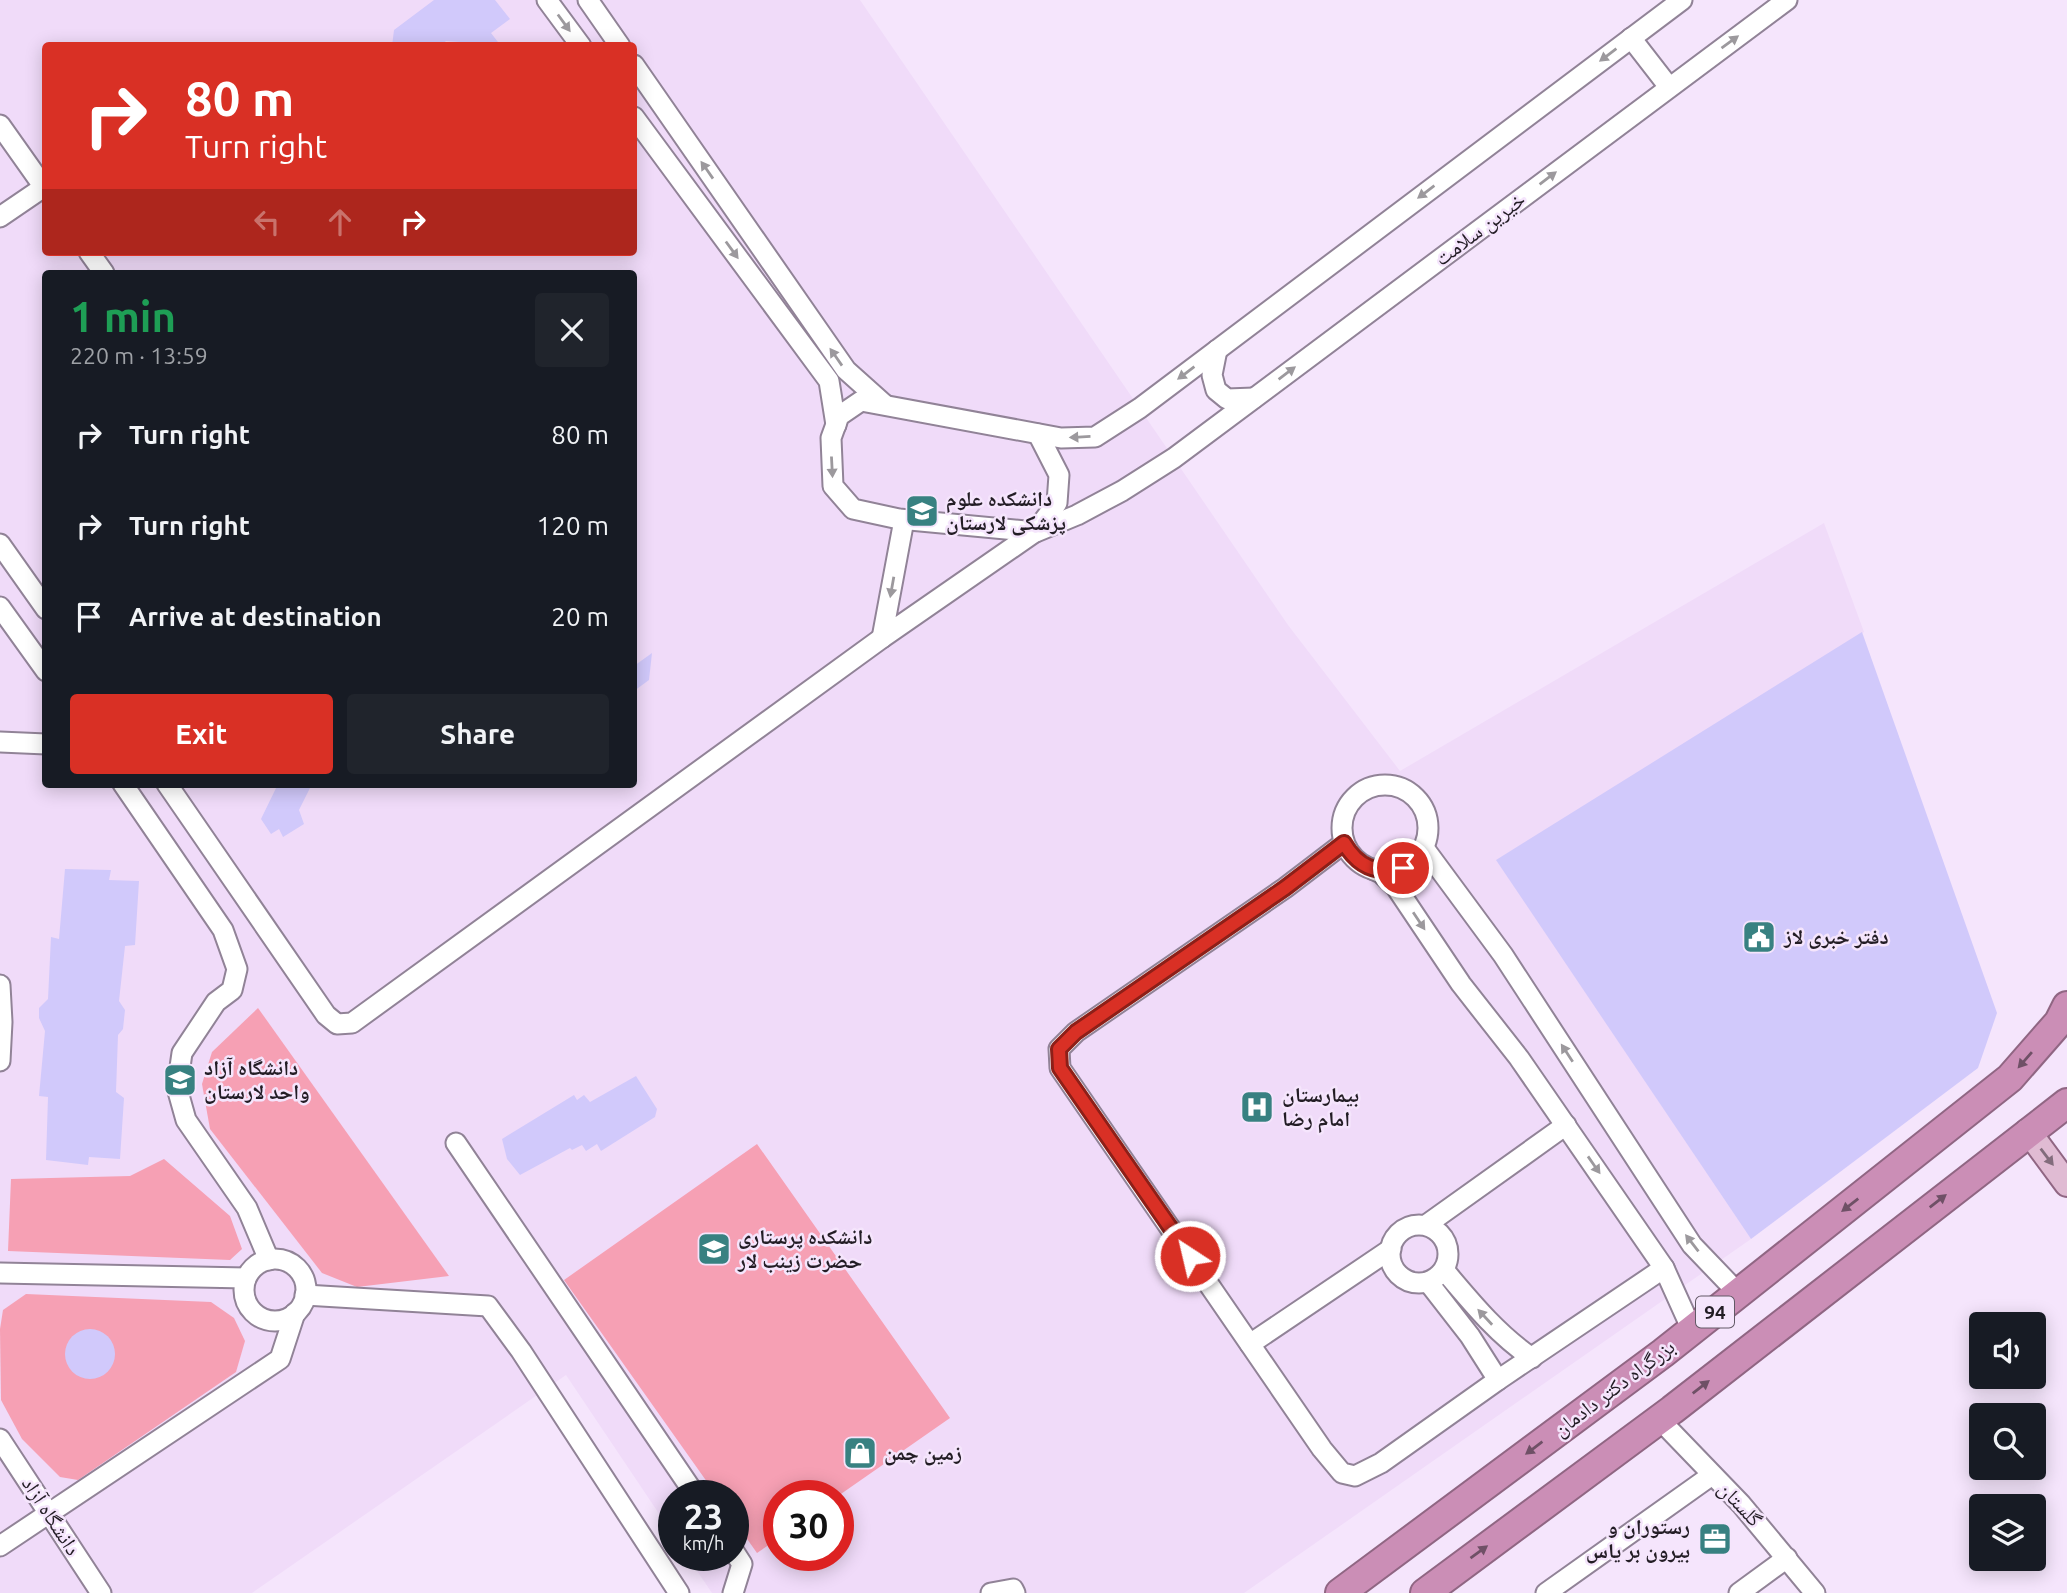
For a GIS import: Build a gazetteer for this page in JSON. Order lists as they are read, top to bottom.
{
  "streets": {
    "highway": ["94", "بزرگراه دکتر دادمان"],
    "street": ["خیرین سلامت", "گلستان", "دانشگاه آزاد"]
  },
  "crossings": [
    ["94", "گلستان"]
  ],
  "places": {
    "school or university": ["دانشکده علوم پزشکی لارستان", "دانشگاه آزاد واحد لارستان", "دانشکده پرستاری حضرت زینب لار"],
    "public building": ["دفتر خبری لاز"],
    "hospital": ["بیمارستان امام رضا"],
    "shop": ["زمین چمن"],
    "office": ["رستوران و بیرون بر یاس"]
  },
  "page": {
    "turn": ["80 m", "Turn right"],
    "heading": ["1 min", "220 m · 13:59"],
    "list": [
      {
        "name": "Turn right",
        "value": "80 m"
      },
      {
        "name": "Turn right",
        "value": "120 m"
      },
      {
        "name": "Arrive at destination",
        "value": "20 m"
      }
    ],
    "buttons": ["Exit", "Share"],
    "speed": "23 km/h",
    "limit": "30"
  }
}
